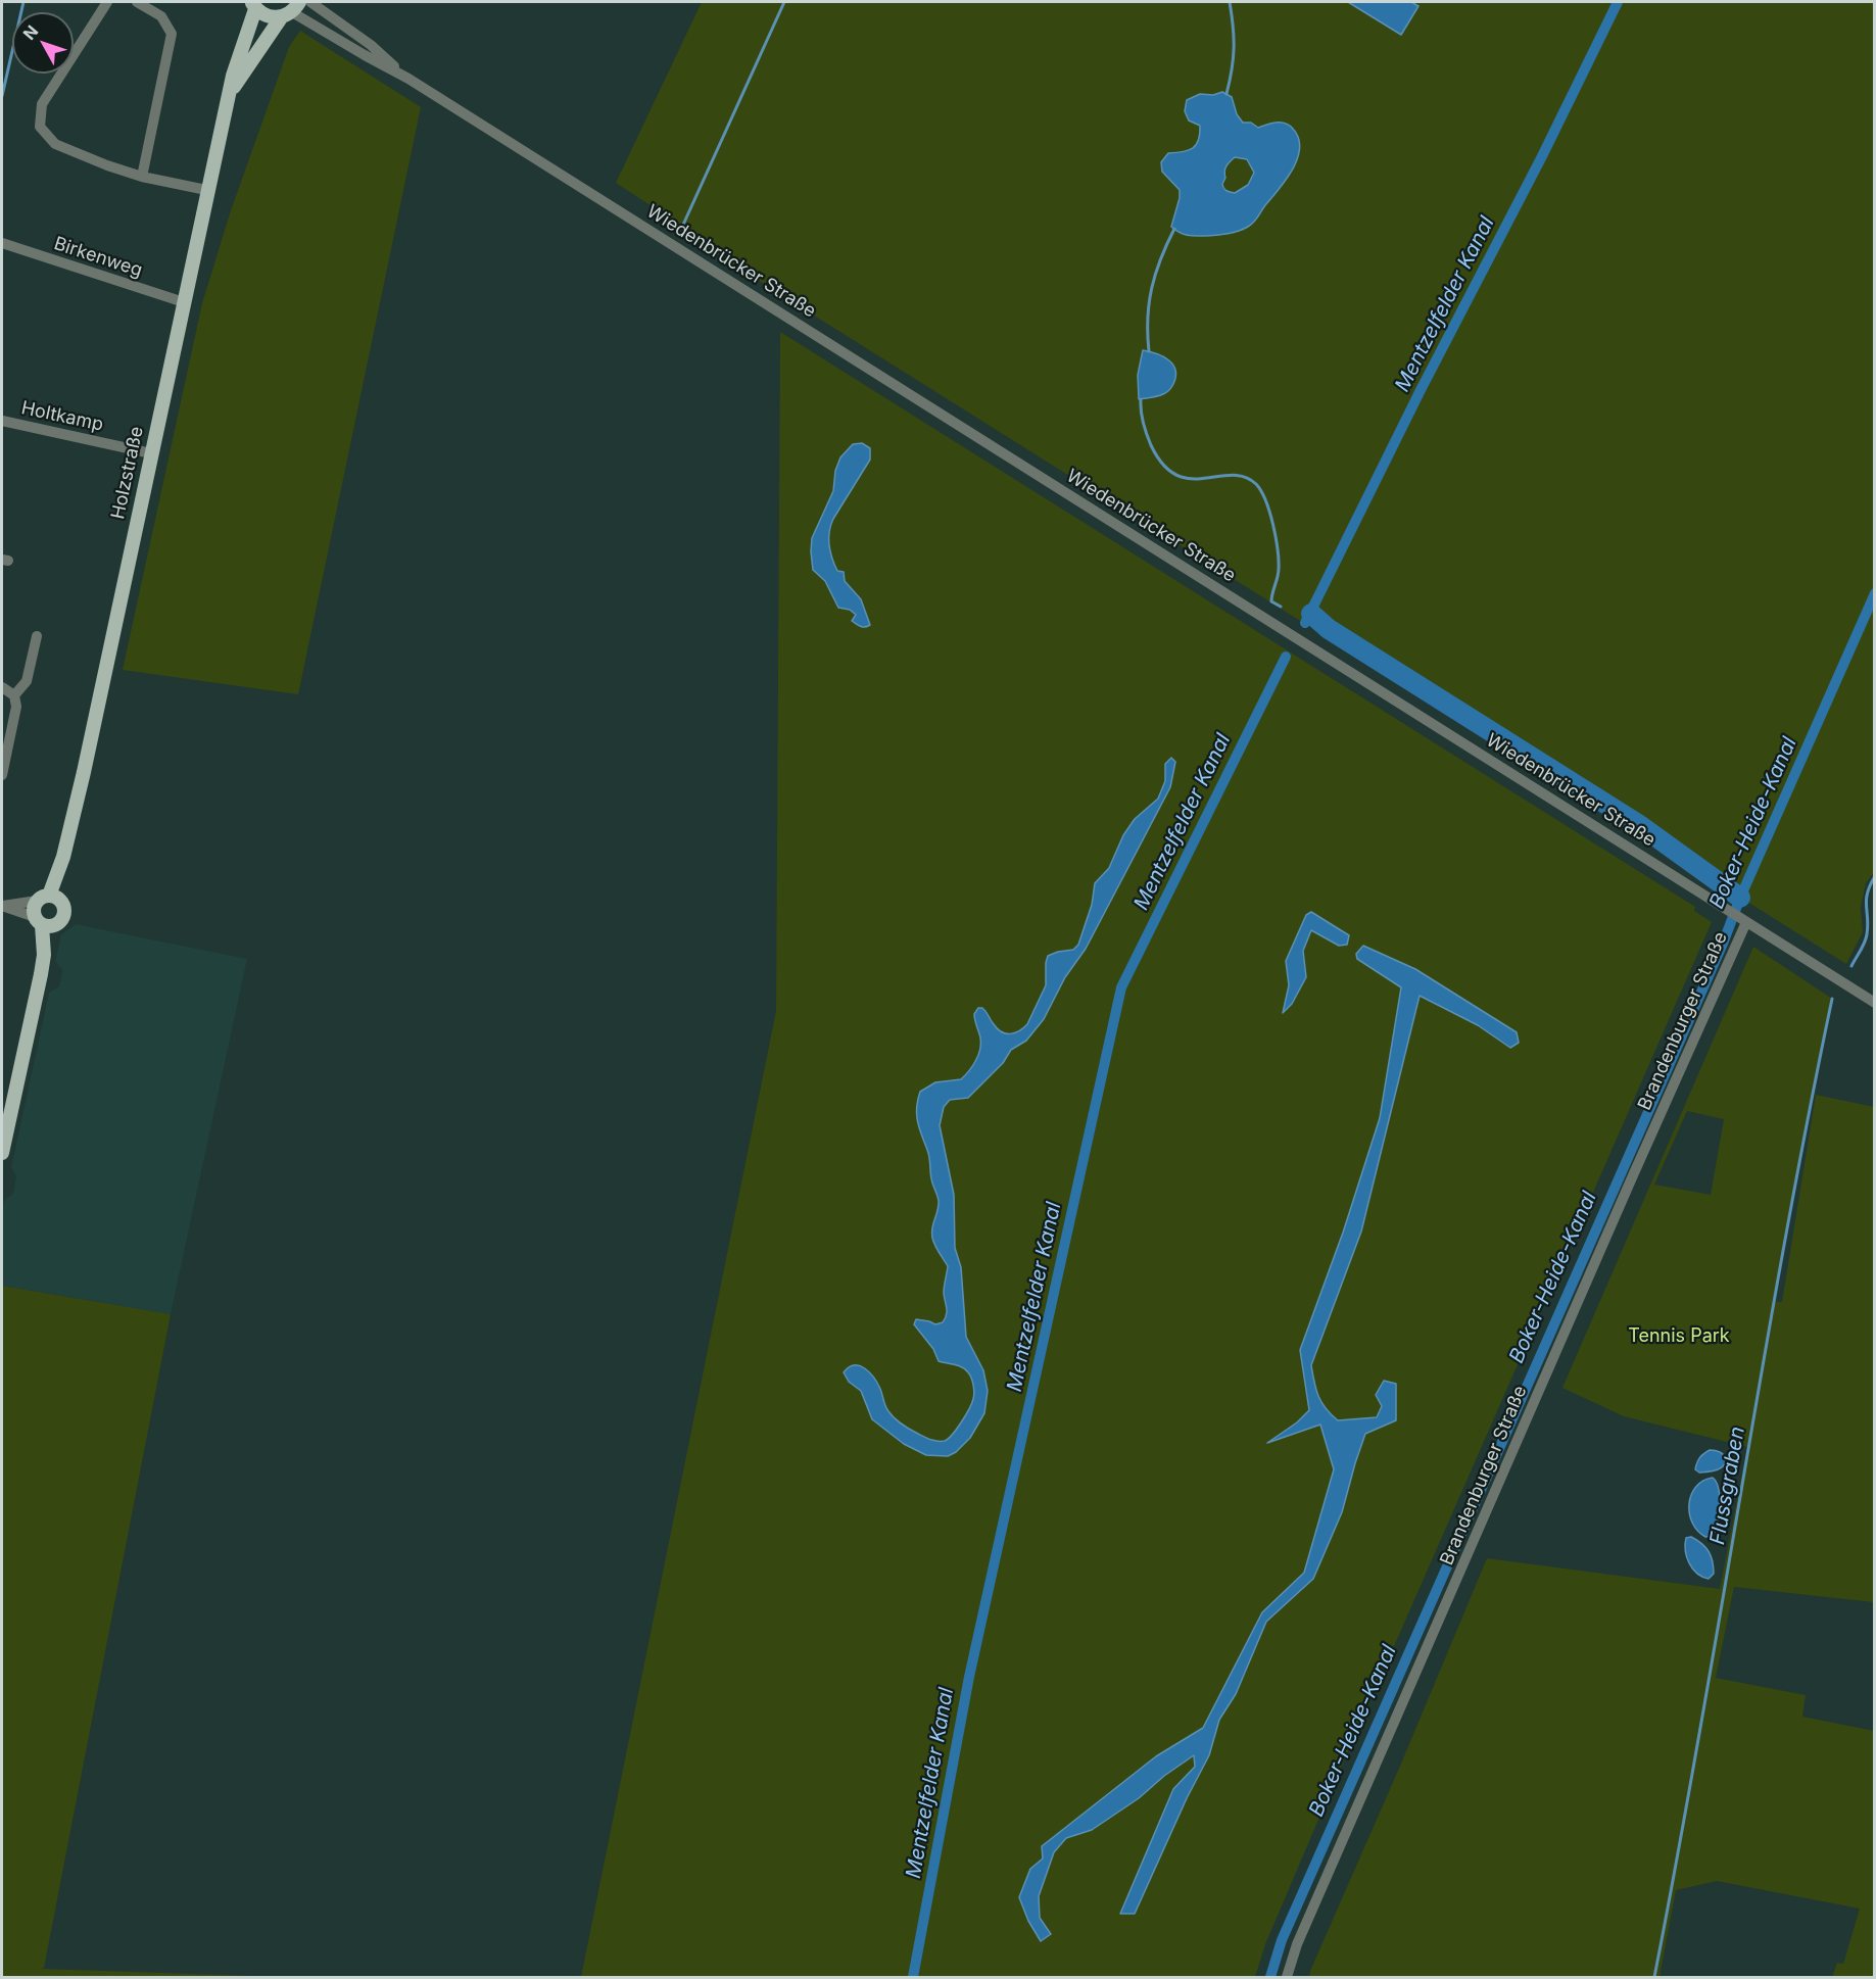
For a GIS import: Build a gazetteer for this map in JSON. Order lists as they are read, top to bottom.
{
  "streets": {
    "main road": ["Wiedenbrücker Straße", "Holzstraße"],
    "street": ["Birkenweg", "Holtkamp", "Brandenburger Straße"]
  },
  "crossings": [
    ["Birkenweg", "Holzstraße"],
    ["Wiedenbrücker Straße", "Holzstraße"],
    ["Wiedenbrücker Straße", "Brandenburger Straße"],
    ["Holtkamp", "Holzstraße"]
  ],
  "water": ["Mentzelfelder Kanal", "Boker-Heide-Kanal", "Flussgraben"],
  "parks": ["Tennis Park"],
  "north": "top left"
}
